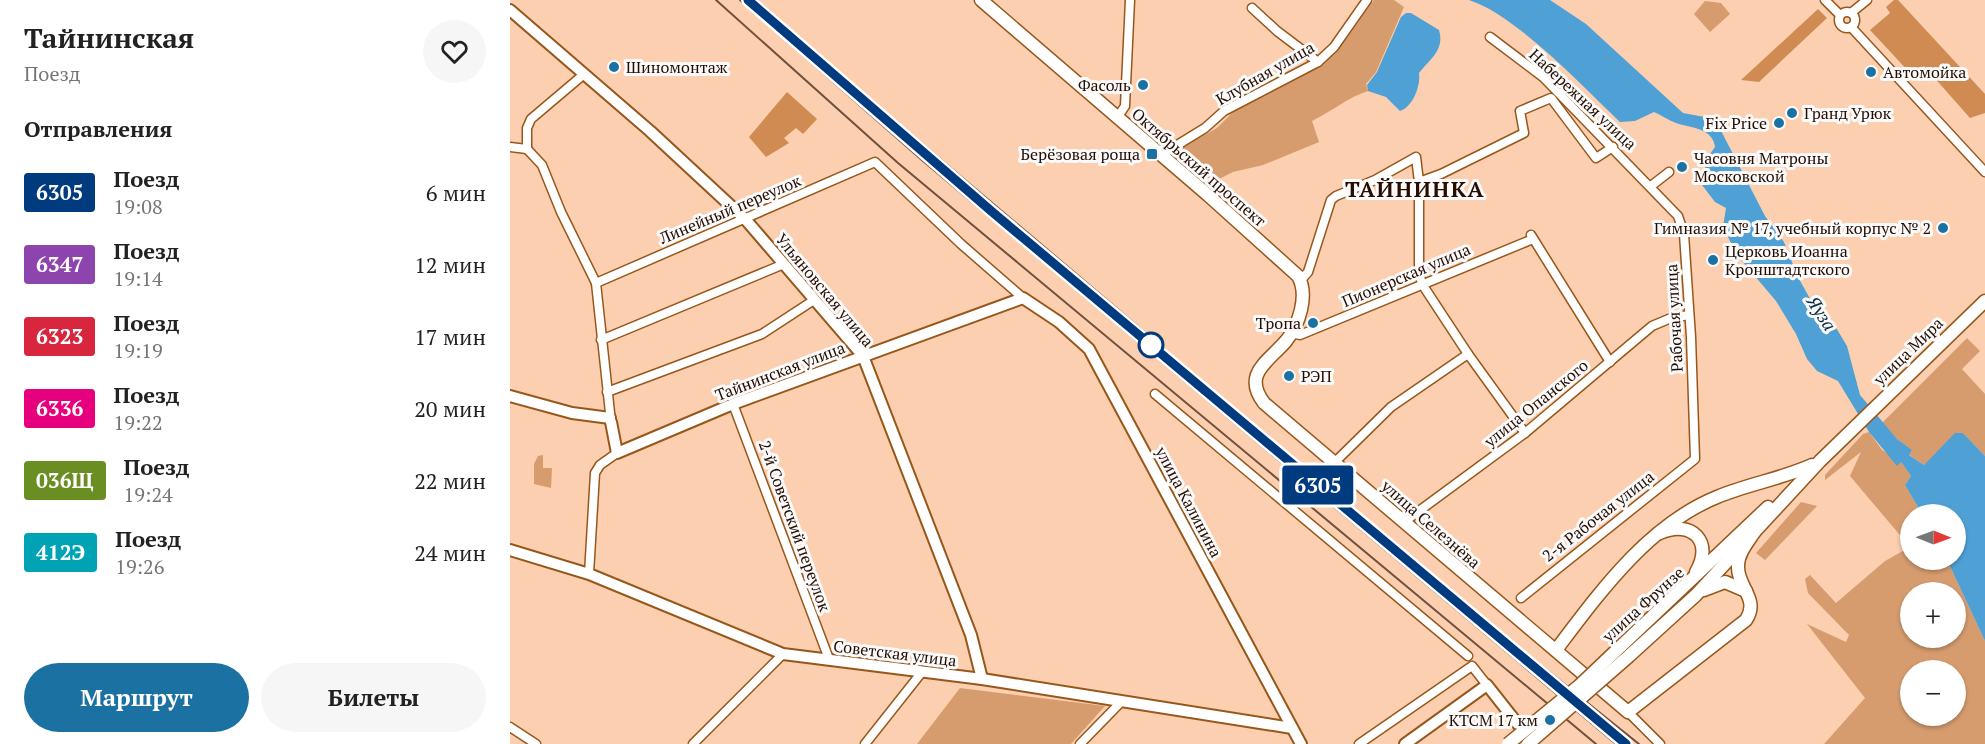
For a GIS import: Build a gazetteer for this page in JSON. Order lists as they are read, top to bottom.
{
  "streets": {
    "main road": [
      "Октябрьский проспект",
      "улица Мира",
      "улица Селезнёва",
      "улица Фрунзе"
    ],
    "street": [
      "Клубная улица",
      "Набережная улица",
      "Линейный переулок",
      "Пионерская улица",
      "Ульяновская улица",
      "Рабочая улица",
      "Тайнинская улица",
      "улица Опанского",
      "улица Калинина",
      "2-я Рабочая улица",
      "2-й Советский переулок",
      "Советская улица"
    ]
  },
  "crossings": [
    ["Клубная улица", "Октябрьский проспект"],
    ["Набережная улица", "Рабочая улица"],
    ["Линейный переулок", "Ульяновская улица"],
    ["Линейный переулок", "Тайнинская улица"],
    ["Линейный переулок", "улица Калинина"],
    ["Пионерская улица", "улица Опанского"],
    ["Пионерская улица", "улица Селезнёва"],
    ["Ульяновская улица", "Тайнинская улица"],
    ["Ульяновская улица", "Советская улица"],
    ["Рабочая улица", "улица Опанского"],
    ["Рабочая улица", "2-я Рабочая улица"],
    ["улица Мира", "улица Фрунзе"],
    ["Тайнинская улица", "улица Калинина"],
    ["Тайнинская улица", "2-й Советский переулок"],
    ["улица Опанского", "улица Селезнёва"],
    ["улица Калинина", "Советская улица"],
    ["2-й Советский переулок", "Советская улица"]
  ],
  "districts": ["ТАЙНИНКА"],
  "water": ["Яуза"],
  "places": {
    "other": [
      "Шиномонтаж",
      "Автомойка",
      "Фасоль",
      "Гранд Урюк",
      "Fix Price",
      "Часовня Матроны Московской",
      "Гимназия № 17, учебный корпус № 2",
      "Церковь Иоанна Кронштадтского",
      "Тропа",
      "РЭП",
      "КТСМ 17 км"
    ],
    "transit": ["Берёзовая роща"]
  },
  "north": "right",
  "page": {
    "heading": [
      ["Тайнинская", "Поезд"],
      "Отправления"
    ],
    "on_map": "6305",
    "list": [
      {
        "mark": "6305",
        "name": "Поезд",
        "note": "19:08",
        "value": "6 мин"
      },
      {
        "mark": "6347",
        "name": "Поезд",
        "note": "19:14",
        "value": "12 мин"
      },
      {
        "mark": "6323",
        "name": "Поезд",
        "note": "19:19",
        "value": "17 мин"
      },
      {
        "mark": "6336",
        "name": "Поезд",
        "note": "19:22",
        "value": "20 мин"
      },
      {
        "mark": "036Щ",
        "name": "Поезд",
        "note": "19:24",
        "value": "22 мин"
      },
      {
        "mark": "412Э",
        "name": "Поезд",
        "note": "19:26",
        "value": "24 мин"
      }
    ],
    "map_buttons": ["+", "−"],
    "buttons": ["Маршрут", "Билеты"]
  }
}
